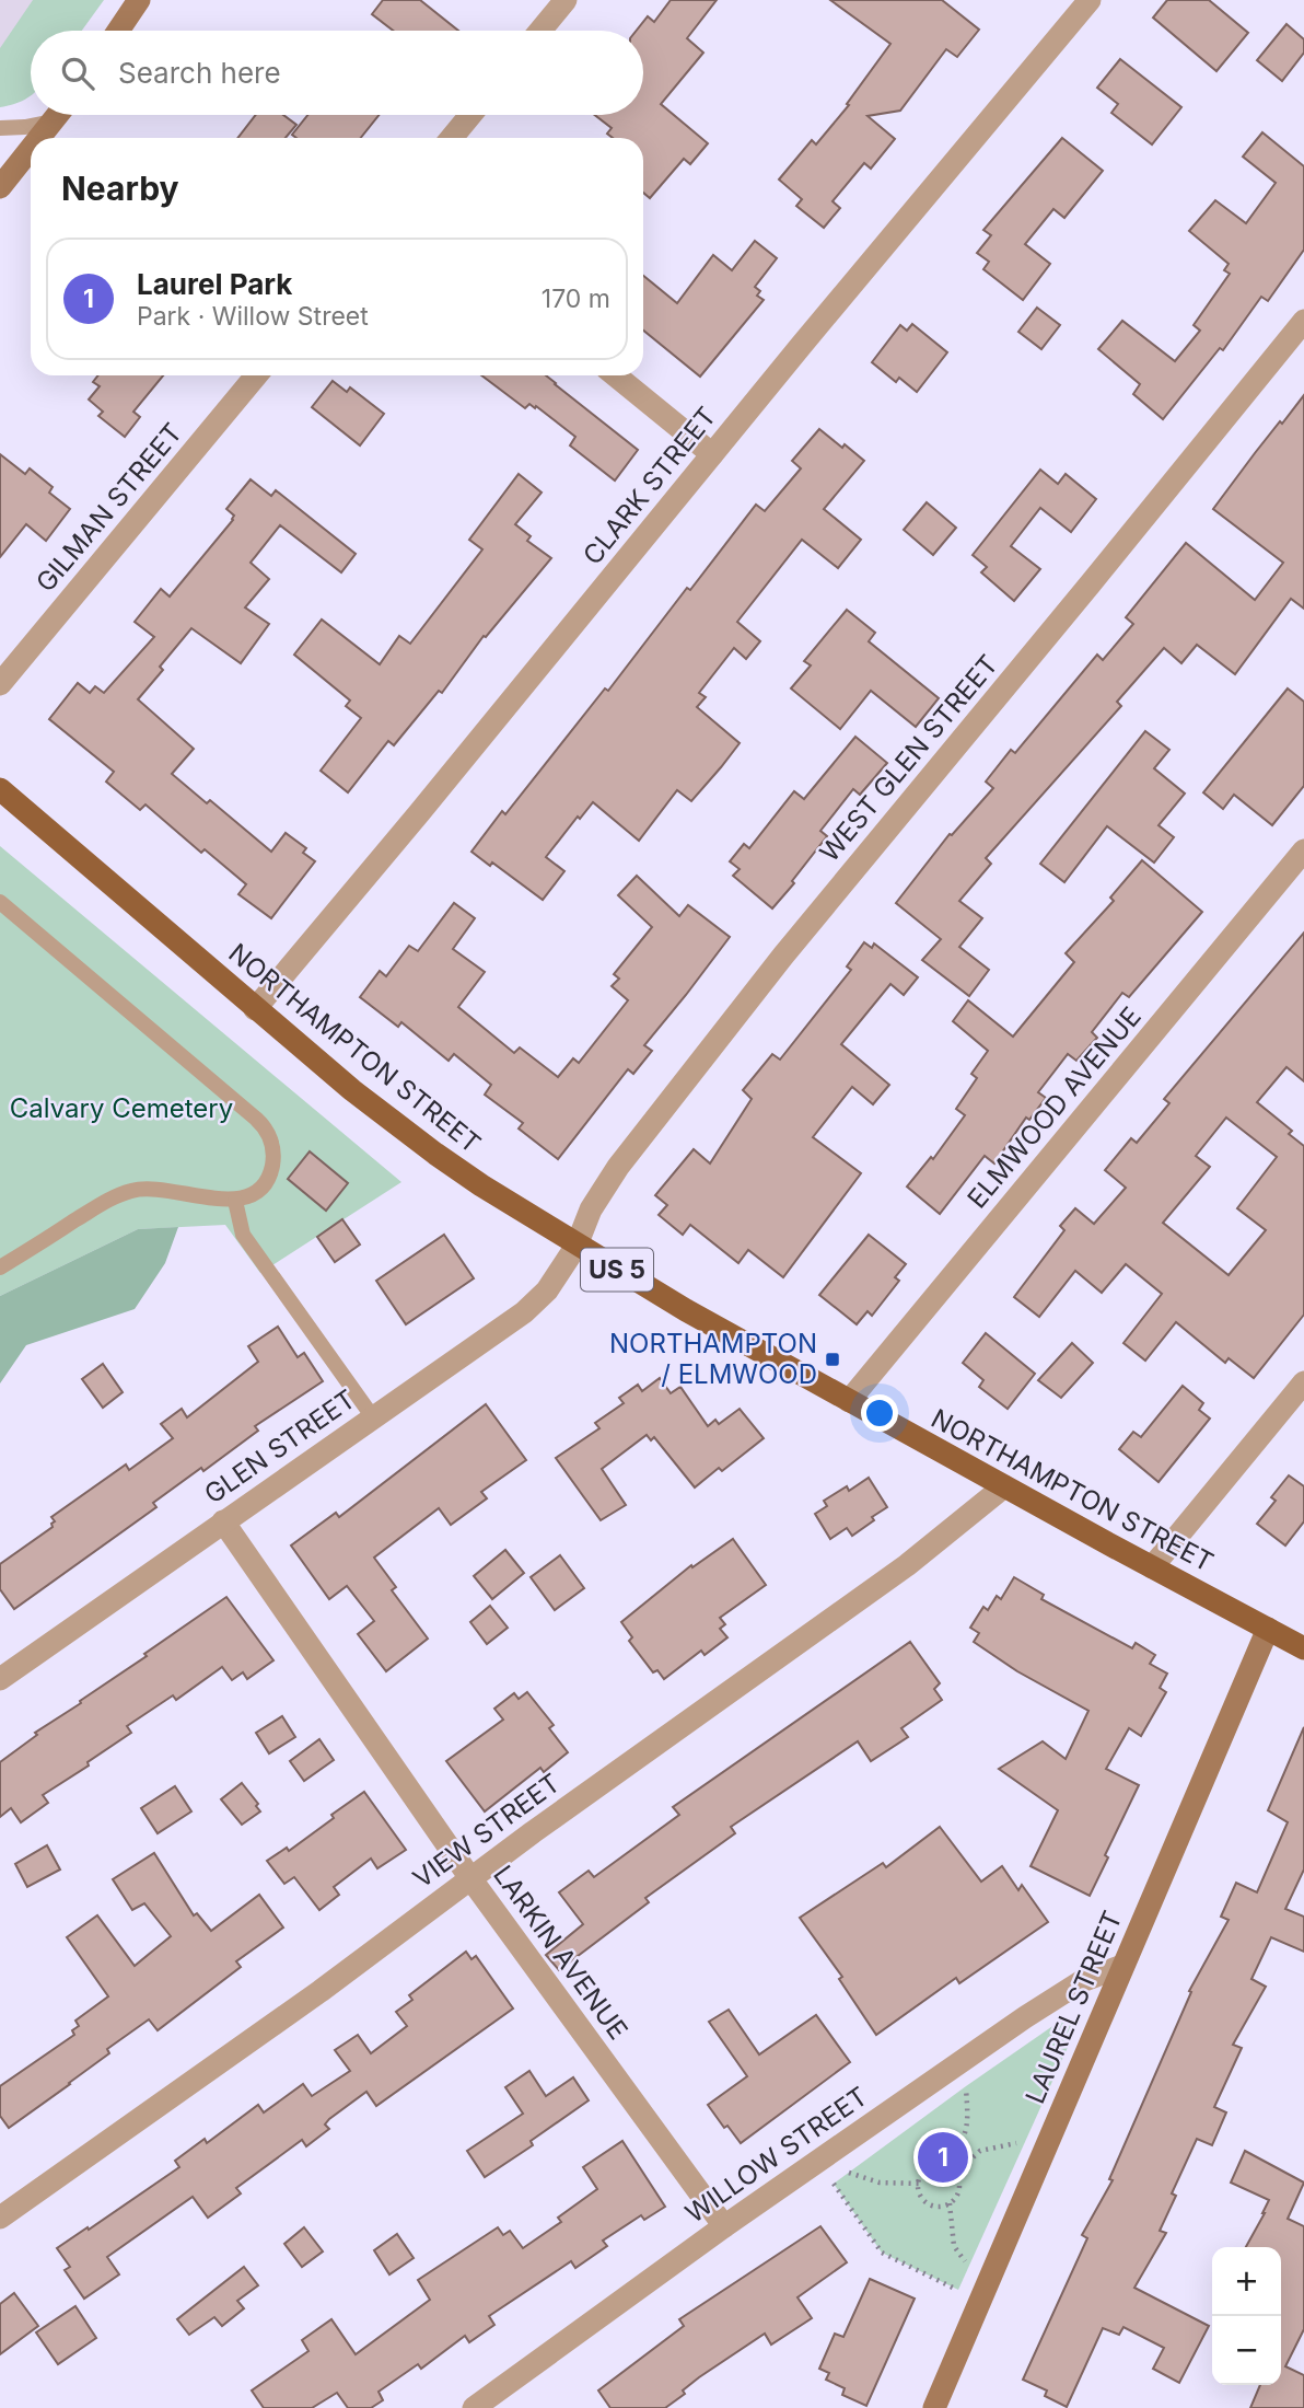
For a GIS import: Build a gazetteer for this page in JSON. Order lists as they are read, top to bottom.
{
  "streets": {
    "main road": ["NORTHAMPTON STREET", "US 5"],
    "street": [
      "CLARK STREET",
      "GILMAN STREET",
      "WEST GLEN STREET",
      "ELMWOOD AVENUE",
      "GLEN STREET",
      "VIEW STREET",
      "LARKIN AVENUE",
      "LAUREL STREET",
      "WILLOW STREET"
    ]
  },
  "crossings": [
    ["CLARK STREET", "NORTHAMPTON STREET"],
    ["WEST GLEN STREET", "NORTHAMPTON STREET"],
    ["WEST GLEN STREET", "GLEN STREET"],
    ["NORTHAMPTON STREET", "ELMWOOD AVENUE"],
    ["NORTHAMPTON STREET", "GLEN STREET"],
    ["NORTHAMPTON STREET", "VIEW STREET"],
    ["NORTHAMPTON STREET", "LAUREL STREET"],
    ["GLEN STREET", "LARKIN AVENUE"],
    ["VIEW STREET", "LARKIN AVENUE"],
    ["LARKIN AVENUE", "WILLOW STREET"],
    ["LAUREL STREET", "WILLOW STREET"]
  ],
  "parks": ["Calvary Cemetery"],
  "places": {
    "transit": ["NORTHAMPTON / ELMWOOD"]
  },
  "page": {
    "search": "Search here",
    "heading": "Nearby",
    "list": [
      {
        "mark": "1",
        "name": "Laurel Park",
        "note": "Park · Willow Street",
        "value": "170 m"
      }
    ],
    "pins": "1",
    "map_buttons": ["+", "−"]
  }
}
